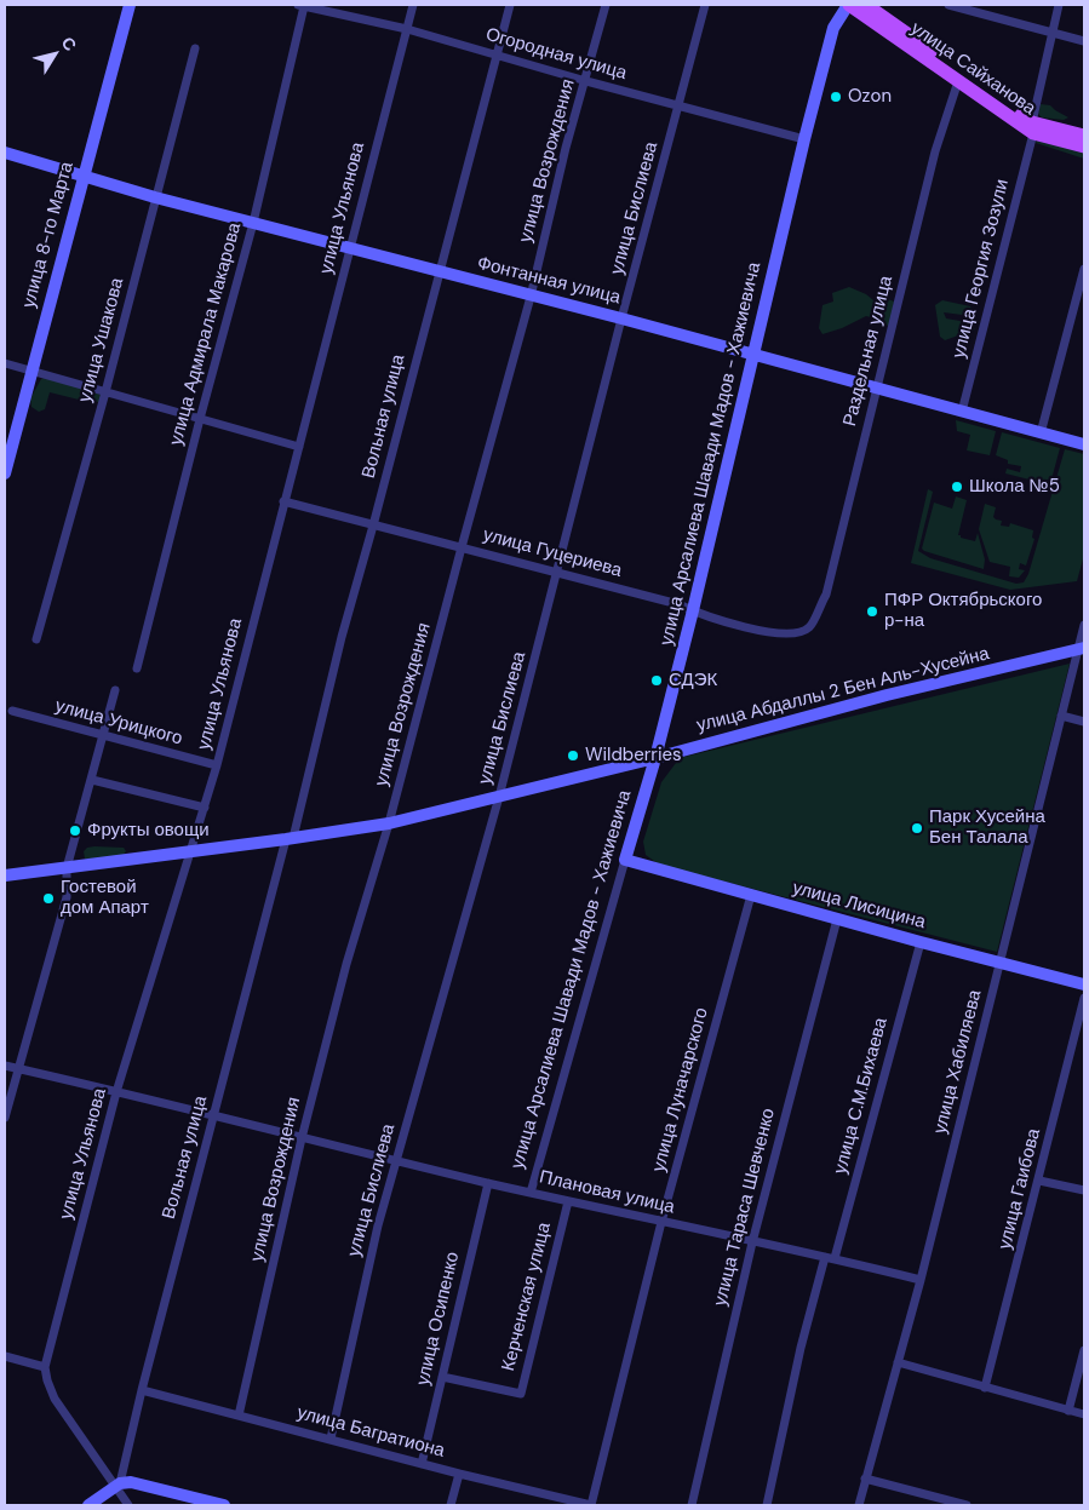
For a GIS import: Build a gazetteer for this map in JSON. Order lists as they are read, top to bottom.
{
  "streets": {
    "main road": ["улица Сайханова"],
    "street": [
      "Огородная улица",
      "улица Возрождения",
      "улица Ульянова",
      "улица Бислиева",
      "улица 8-го Марта",
      "улица Георгия Зозули",
      "Фонтанная улица",
      "улица Адмирала Макарова",
      "улица Ушакова",
      "Раздельная улица",
      "Вольная улица",
      "улица Арсалиева Шавади Мадов - Хажиевича",
      "улица Гуцериева",
      "улица Абдаллы 2 Бен Аль-Хусейна",
      "улица Урицкого",
      "улица Лисицина",
      "улица Хабиляева",
      "улица Луначарского",
      "улица С.М.Бихаева",
      "улица Гаибова",
      "Плановая улица",
      "улица Тараса Шевченко",
      "Керченская улица",
      "улица Осипенко",
      "улица Багратиона"
    ]
  },
  "crossings": [
    ["Огородная улица", "улица Возрождения"],
    ["Огородная улица", "улица Ульянова"],
    ["Огородная улица", "улица Бислиева"],
    ["Огородная улица", "улица Адмирала Макарова"],
    ["Огородная улица", "Вольная улица"],
    ["Огородная улица", "улица Арсалиева Шавади Мадов - Хажиевича"],
    ["улица Сайханова", "улица Георгия Зозули"],
    ["улица Сайханова", "Раздельная улица"],
    ["улица Сайханова", "улица Арсалиева Шавади Мадов - Хажиевича"],
    ["улица Возрождения", "Фонтанная улица"],
    ["улица Возрождения", "улица Гуцериева"],
    ["улица Возрождения", "улица Абдаллы 2 Бен Аль-Хусейна"],
    ["улица Возрождения", "Плановая улица"],
    ["улица Возрождения", "улица Багратиона"],
    ["улица Ульянова", "Фонтанная улица"],
    ["улица Ульянова", "улица Гуцериева"],
    ["улица Ульянова", "улица Абдаллы 2 Бен Аль-Хусейна"],
    ["улица Ульянова", "улица Урицкого"],
    ["улица Ульянова", "Плановая улица"],
    ["улица Бислиева", "Фонтанная улица"],
    ["улица Бислиева", "улица Гуцериева"],
    ["улица Бислиева", "улица Абдаллы 2 Бен Аль-Хусейна"],
    ["улица Бислиева", "Плановая улица"],
    ["улица Бислиева", "улица Багратиона"],
    ["улица 8-го Марта", "Фонтанная улица"],
    ["улица Георгия Зозули", "Фонтанная улица"],
    ["Фонтанная улица", "улица Адмирала Макарова"],
    ["Фонтанная улица", "улица Ушакова"],
    ["Фонтанная улица", "Раздельная улица"],
    ["Фонтанная улица", "Вольная улица"],
    ["Фонтанная улица", "улица Арсалиева Шавади Мадов - Хажиевича"],
    ["Раздельная улица", "улица Гуцериева"],
    ["Вольная улица", "улица Гуцериева"],
    ["Вольная улица", "улица Абдаллы 2 Бен Аль-Хусейна"],
    ["Вольная улица", "Плановая улица"],
    ["Вольная улица", "улица Багратиона"],
    ["улица Арсалиева Шавади Мадов - Хажиевича", "улица Гуцериева"],
    ["улица Арсалиева Шавади Мадов - Хажиевича", "улица Абдаллы 2 Бен Аль-Хусейна"],
    ["улица Арсалиева Шавади Мадов - Хажиевича", "улица Лисицина"],
    ["улица Арсалиева Шавади Мадов - Хажиевича", "Плановая улица"],
    ["улица Абдаллы 2 Бен Аль-Хусейна", "улица Хабиляева"],
    ["улица Лисицина", "улица Хабиляева"],
    ["улица Лисицина", "улица Луначарского"],
    ["улица Лисицина", "улица С.М.Бихаева"],
    ["улица Лисицина", "улица Тараса Шевченко"],
    ["улица Хабиляева", "Плановая улица"],
    ["улица Луначарского", "Плановая улица"],
    ["улица Луначарского", "улица Багратиона"],
    ["улица С.М.Бихаева", "Плановая улица"],
    ["Плановая улица", "улица Тараса Шевченко"],
    ["Плановая улица", "Керченская улица"],
    ["Плановая улица", "улица Осипенко"],
    ["Керченская улица", "улица Осипенко"],
    ["улица Осипенко", "улица Багратиона"]
  ],
  "places": [
    "Ozon",
    "Школа №5",
    "ПФР Октябрьского р-на",
    "СДЭК",
    "Wildberries",
    "Парк Хусейна Бен Талала",
    "Фрукты овощи",
    "Гостевой дом Апарт"
  ],
  "north": "top right"
}
